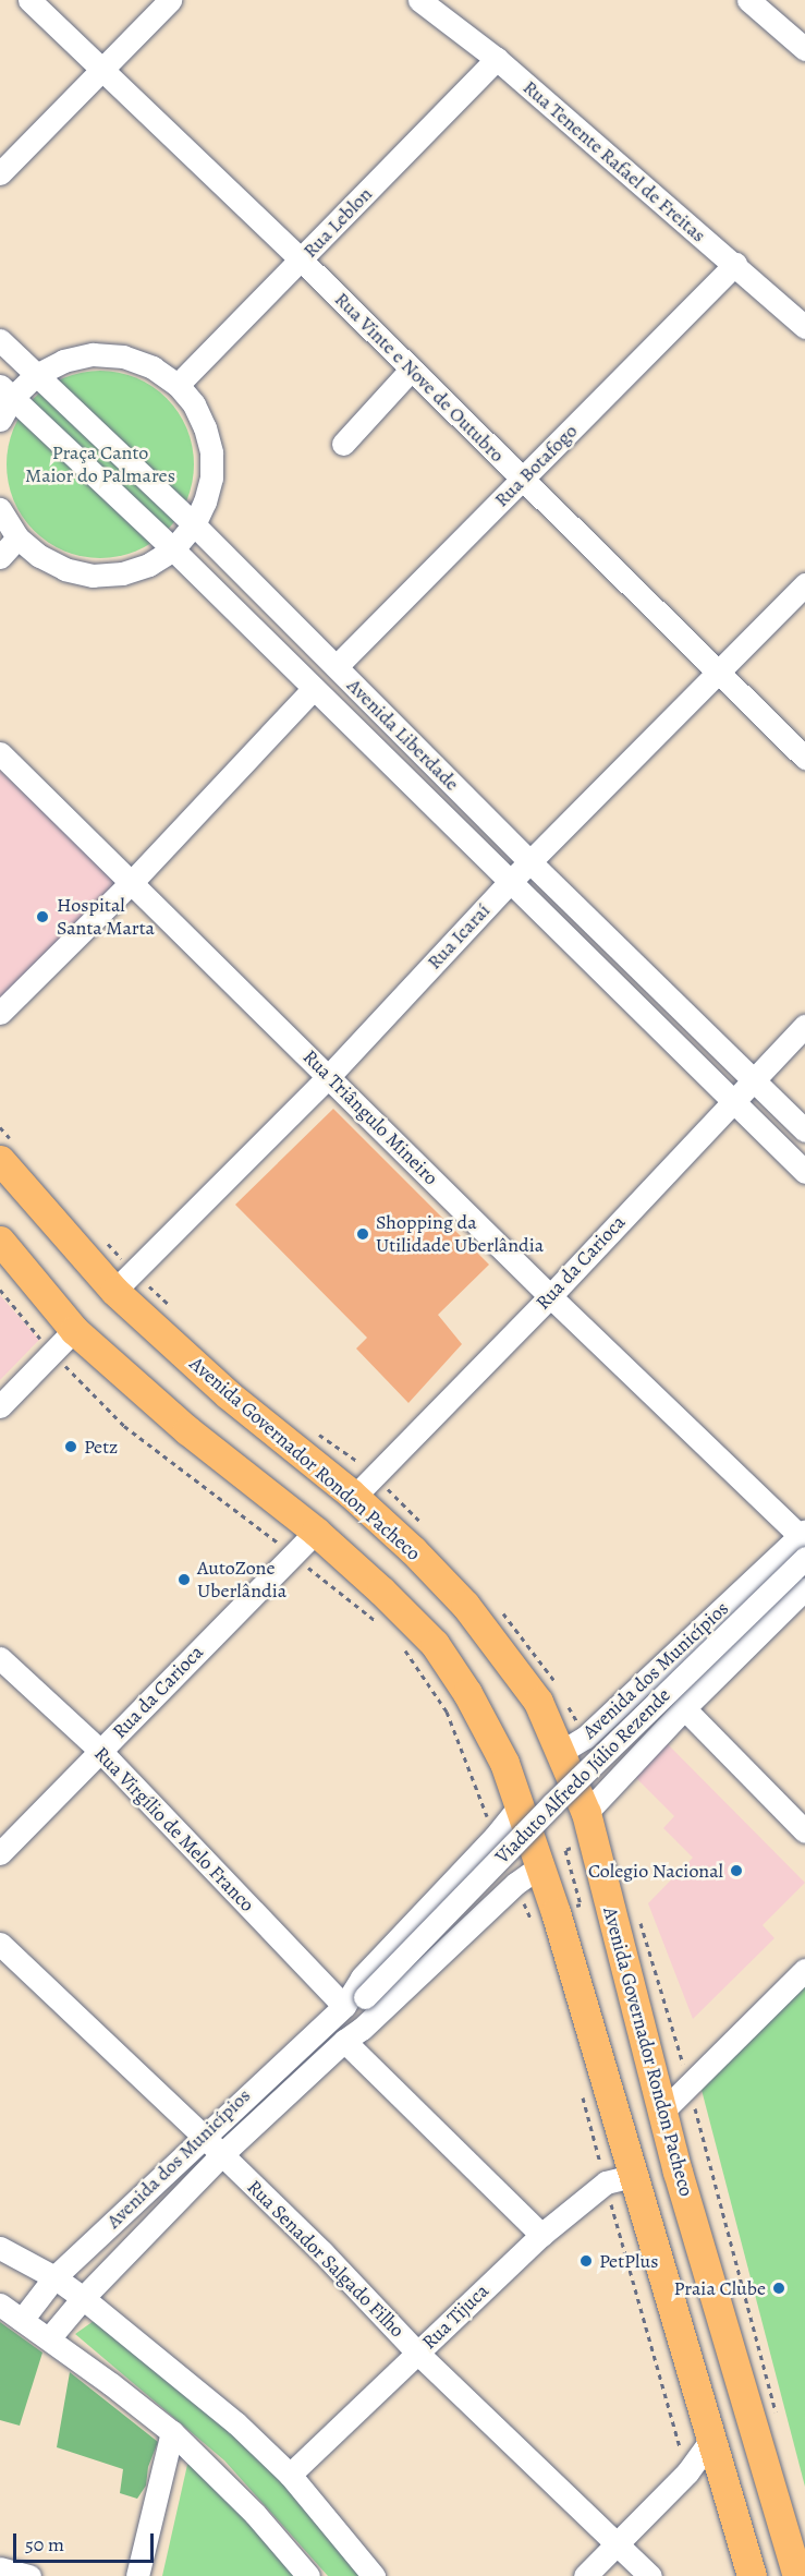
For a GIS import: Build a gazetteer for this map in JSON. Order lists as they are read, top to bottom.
{
  "streets": {
    "main road": ["Avenida Governador Rondon Pacheco"],
    "street": [
      "Rua Tenente Rafael de Freitas",
      "Rua Leblon",
      "Rua Vinte e Nove de Outubro",
      "Rua Botafogo",
      "Avenida Liberdade",
      "Rua Icaraí",
      "Rua Triângulo Mineiro",
      "Rua da Carioca",
      "Avenida dos Municípios",
      "Viaduto Alfredo Júlio Rezende",
      "Rua Virgílio de Melo Franco",
      "Rua Senador Salgado Filho",
      "Rua Tijuca"
    ]
  },
  "crossings": [
    ["Rua Tenente Rafael de Freitas", "Rua Leblon"],
    ["Rua Tenente Rafael de Freitas", "Rua Botafogo"],
    ["Rua Leblon", "Rua Vinte e Nove de Outubro"],
    ["Rua Vinte e Nove de Outubro", "Rua Botafogo"],
    ["Rua Vinte e Nove de Outubro", "Rua Icaraí"],
    ["Rua Botafogo", "Avenida Liberdade"],
    ["Avenida Liberdade", "Rua Icaraí"],
    ["Avenida Liberdade", "Rua da Carioca"],
    ["Rua Icaraí", "Rua Triângulo Mineiro"],
    ["Rua Icaraí", "Avenida Governador Rondon Pacheco"],
    ["Rua Triângulo Mineiro", "Rua da Carioca"],
    ["Rua Triângulo Mineiro", "Avenida dos Municípios"],
    ["Rua da Carioca", "Avenida Governador Rondon Pacheco"],
    ["Rua da Carioca", "Rua Virgílio de Melo Franco"],
    ["Avenida Governador Rondon Pacheco", "Avenida dos Municípios"],
    ["Avenida dos Municípios", "Viaduto Alfredo Júlio Rezende"],
    ["Avenida dos Municípios", "Rua Virgílio de Melo Franco"],
    ["Avenida dos Municípios", "Rua Senador Salgado Filho"],
    ["Viaduto Alfredo Júlio Rezende", "Rua Virgílio de Melo Franco"],
    ["Rua Senador Salgado Filho", "Rua Tijuca"]
  ],
  "parks": ["Praça Canto Maior do Palmares"],
  "places": [
    "Hospital Santa Marta",
    "Shopping da Utilidade Uberlândia",
    "Petz",
    "AutoZone Uberlândia",
    "Colegio Nacional",
    "PetPlus",
    "Praia Clube"
  ],
  "scale_bar": "50 m"
}
